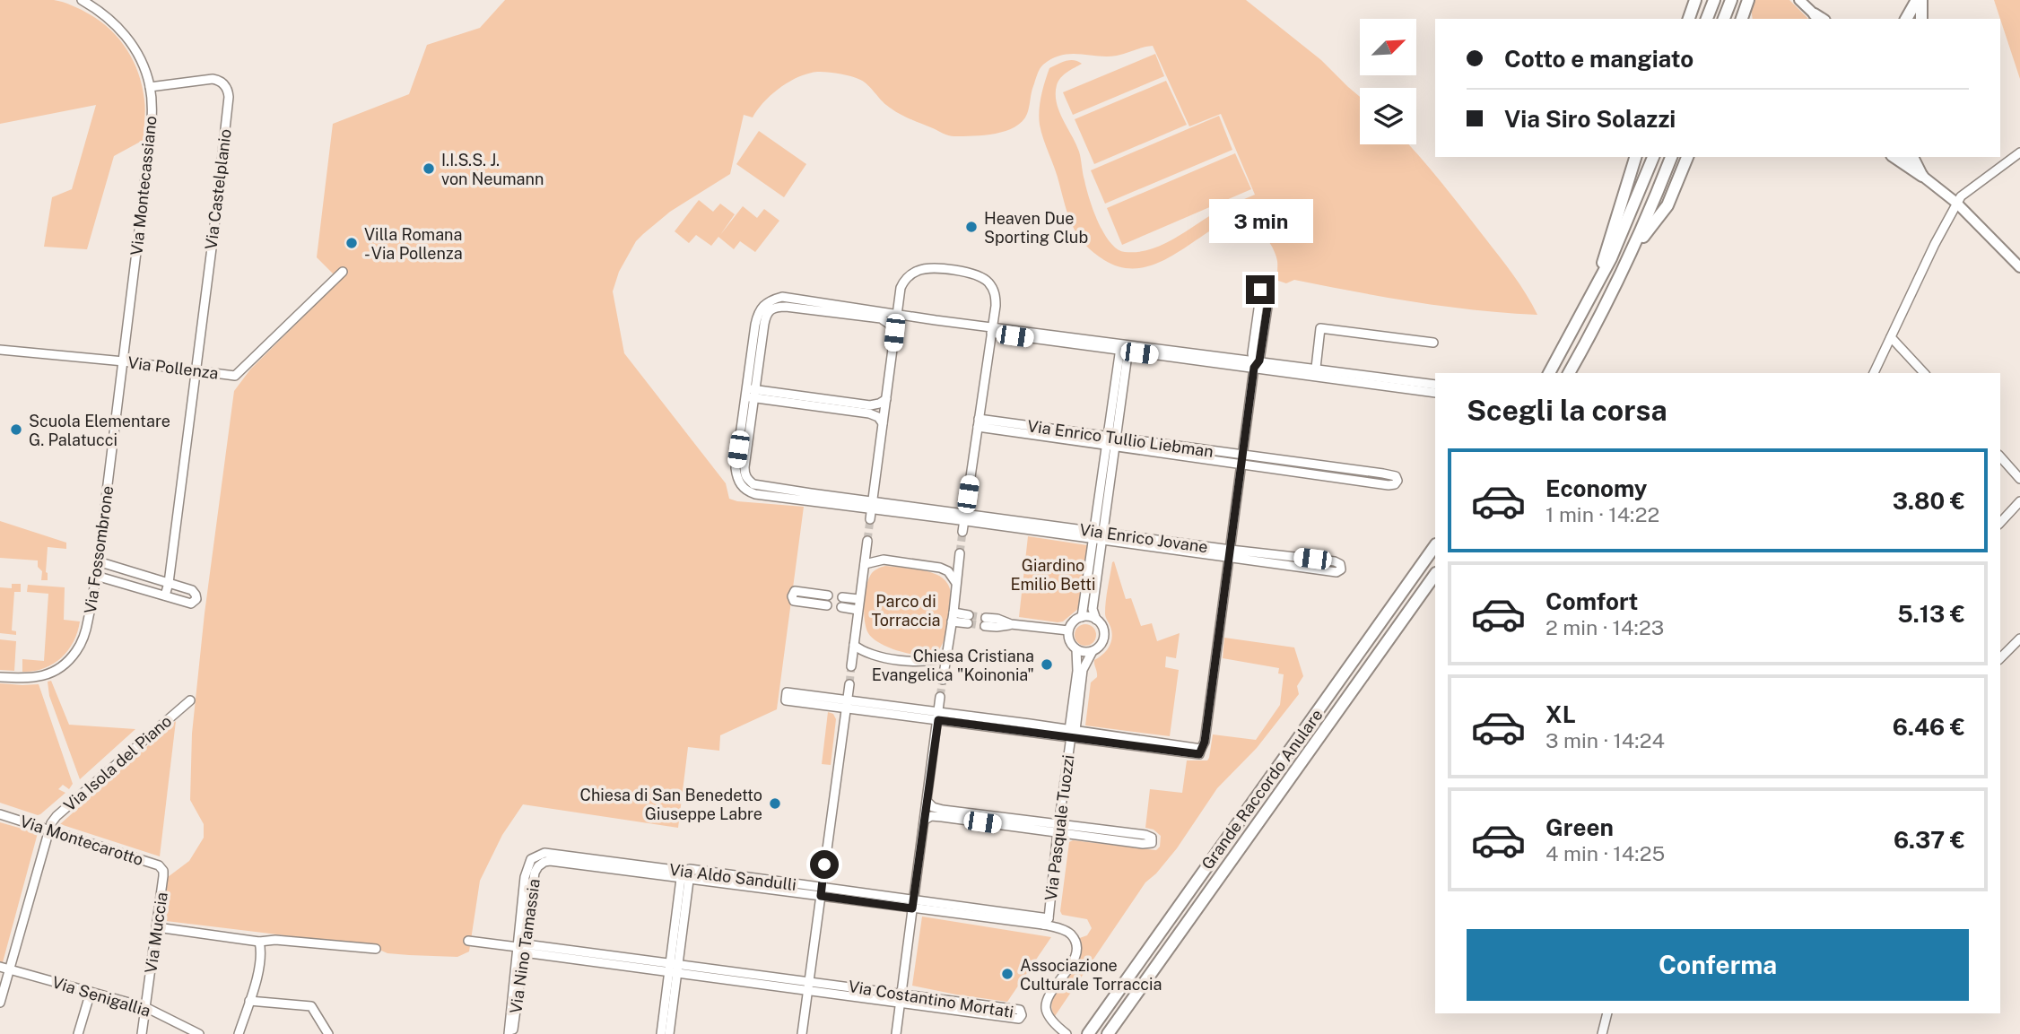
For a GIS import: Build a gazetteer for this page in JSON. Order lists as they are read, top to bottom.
{
  "streets": {
    "highway": ["Grande Raccordo Anulare"],
    "street": [
      "Via Montecassiano",
      "Via Castelplanio",
      "Via Pollenza",
      "Via Enrico Tullio Liebman",
      "Via Enrico Jovane",
      "Via Fossombrone",
      "Via Isola del Piano",
      "Via Pasquale Tuozzi",
      "Via Montecarotto",
      "Via Aldo Sandulli",
      "Via Muccia",
      "Via Nino Tamassia",
      "Via Senigallia",
      "Via Costantino Mortati"
    ]
  },
  "crossings": [
    ["Via Montecassiano", "Via Castelplanio"],
    ["Via Montecassiano", "Via Pollenza"],
    ["Via Montecassiano", "Via Fossombrone"],
    ["Via Castelplanio", "Via Pollenza"],
    ["Via Pollenza", "Via Fossombrone"],
    ["Via Isola del Piano", "Via Montecarotto"],
    ["Via Pasquale Tuozzi", "Via Aldo Sandulli"],
    ["Via Montecarotto", "Via Muccia"],
    ["Via Aldo Sandulli", "Via Nino Tamassia"],
    ["Via Muccia", "Via Senigallia"],
    ["Via Nino Tamassia", "Via Costantino Mortati"]
  ],
  "parks": ["Giardino Emilio Betti", "Parco di Torraccia"],
  "places": [
    "I.I.S.S. J. von Neumann",
    "Heaven Due Sporting Club",
    "Villa Romana - Via Pollenza",
    "Scuola Elementare G. Palatucci",
    "Chiesa Cristiana Evangelica \"Koinonia\"",
    "Chiesa di San Benedetto Giuseppe Labre",
    "Associazione Culturale Torraccia"
  ],
  "north": "top right",
  "page": {
    "banner": ["Cotto e mangiato", "Via Siro Solazzi"],
    "bubble": "3 min",
    "heading": "Scegli la corsa",
    "list": [
      {
        "name": "Economy",
        "note": "1 min · 14:22",
        "value": "3.80 €"
      },
      {
        "name": "Comfort",
        "note": "2 min · 14:23",
        "value": "5.13 €"
      },
      {
        "name": "XL",
        "note": "3 min · 14:24",
        "value": "6.46 €"
      },
      {
        "name": "Green",
        "note": "4 min · 14:25",
        "value": "6.37 €"
      }
    ],
    "buttons": "Conferma"
  }
}
